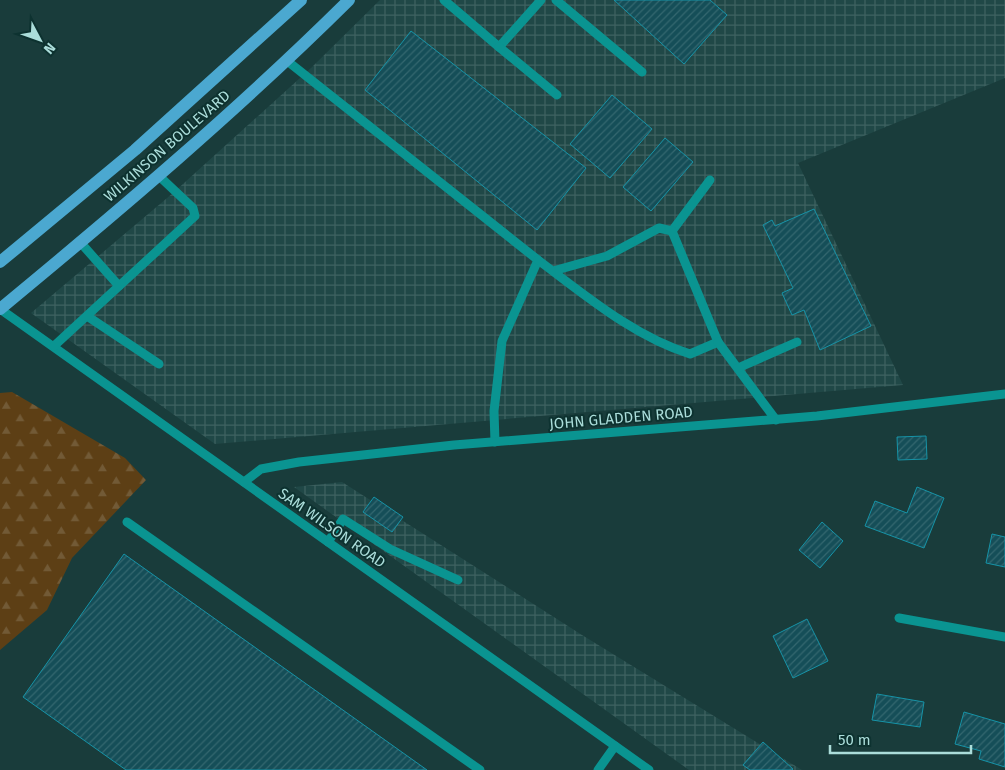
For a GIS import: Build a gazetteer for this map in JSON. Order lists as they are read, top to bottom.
{
  "streets": {
    "main road": ["WILKINSON BOULEVARD"],
    "street": ["JOHN GLADDEN ROAD", "SAM WILSON ROAD"]
  },
  "crossings": [
    ["WILKINSON BOULEVARD", "SAM WILSON ROAD"],
    ["JOHN GLADDEN ROAD", "SAM WILSON ROAD"]
  ],
  "scale_bar": "50 m",
  "north": "bottom right"
}
